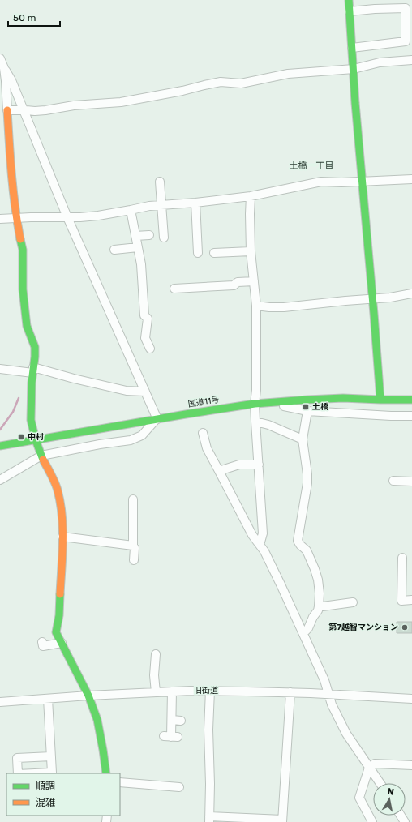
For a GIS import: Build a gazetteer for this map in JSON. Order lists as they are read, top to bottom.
{
  "streets": {
    "main road": ["国道11号"],
    "street": ["旧街道"]
  },
  "districts": ["土橋一丁目"],
  "places": {
    "transit": ["土橋", "中村"],
    "other": ["第7越智マンション"]
  },
  "legend": ["順調", "混雑"],
  "scale_bar": "50 m",
  "north": "top"
}
